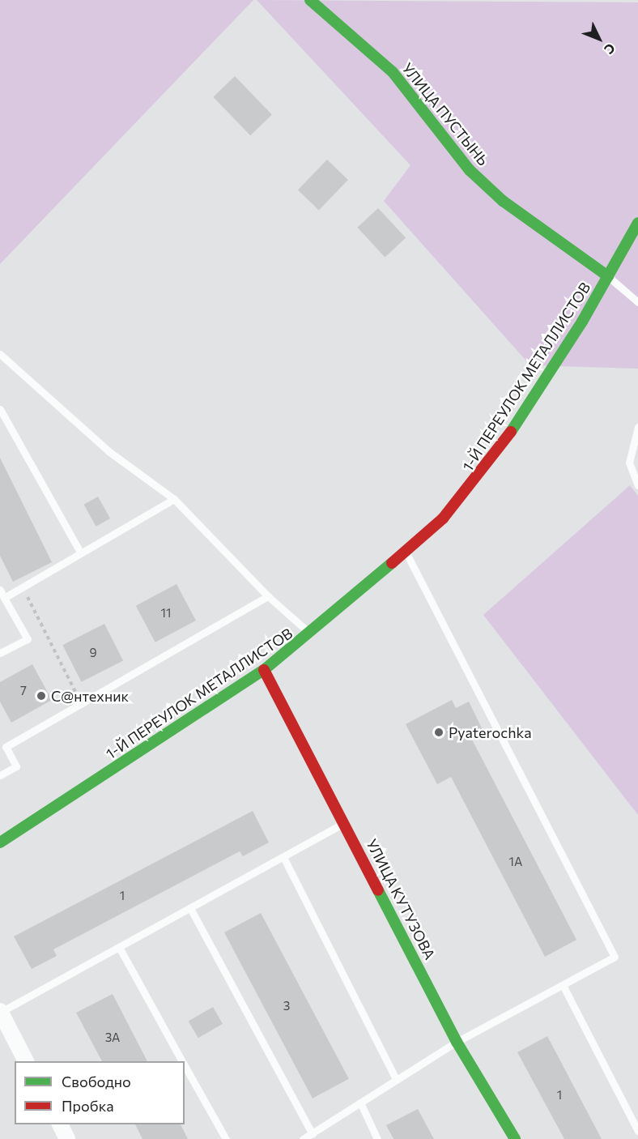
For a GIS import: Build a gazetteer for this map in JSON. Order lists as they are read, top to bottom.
{
  "streets": {
    "street": ["УЛИЦА ПУСТЫНЬ", "1-Й ПЕРЕУЛОК МЕТАЛЛИСТОВ", "УЛИЦА КУТУЗОВА"]
  },
  "crossings": [
    ["УЛИЦА ПУСТЫНЬ", "1-Й ПЕРЕУЛОК МЕТАЛЛИСТОВ"],
    ["1-Й ПЕРЕУЛОК МЕТАЛЛИСТОВ", "УЛИЦА КУТУЗОВА"]
  ],
  "places": ["С@нтехник", "Pyaterochka"],
  "house_numbers": [
    "11",
    "9",
    "7",
    "1А",
    "1",
    "3",
    "3А",
    "1"
  ],
  "legend": ["Свободно", "Пробка"],
  "north": "bottom right"
}
